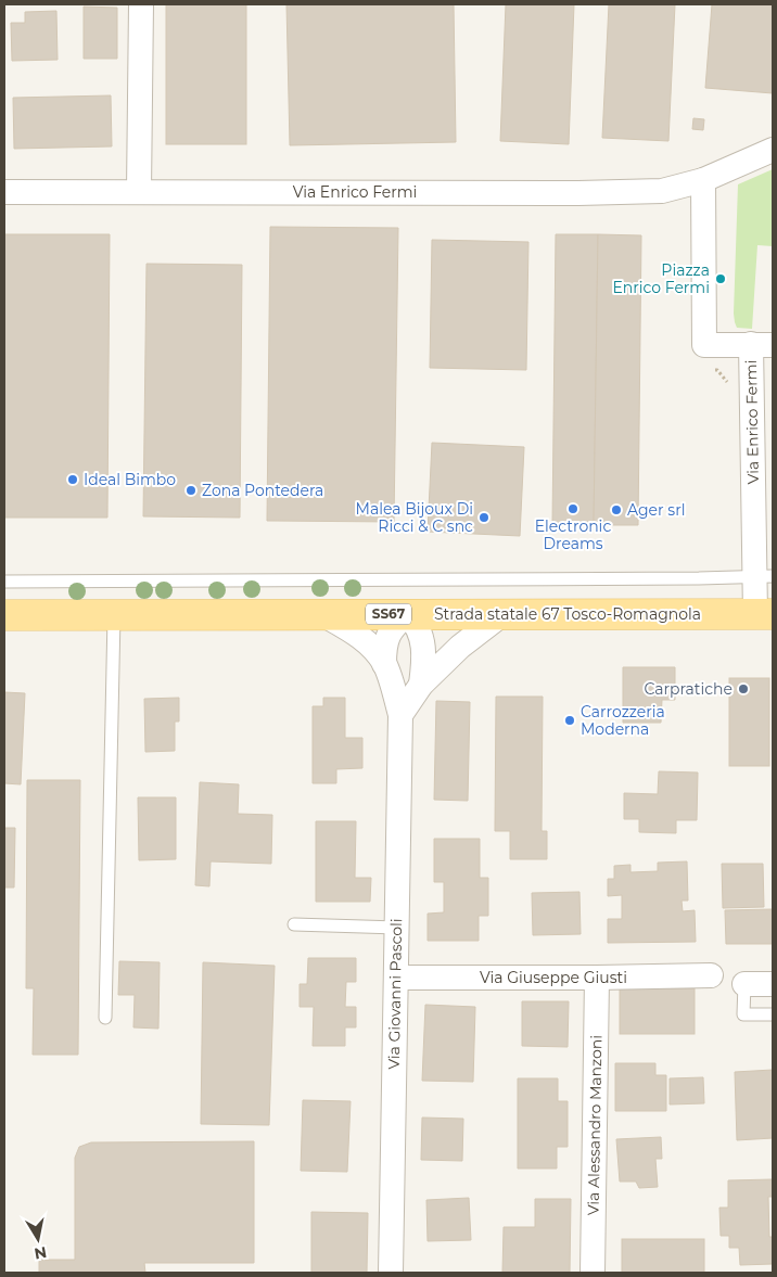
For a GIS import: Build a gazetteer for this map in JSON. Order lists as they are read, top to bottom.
{
  "streets": {
    "main road": ["SS67", "Strada statale 67 Tosco-Romagnola"],
    "street": [
      "Via Enrico Fermi",
      "Via Giuseppe Giusti",
      "Via Giovanni Pascoli",
      "Via Alessandro Manzoni"
    ]
  },
  "crossings": [
    ["Via Enrico Fermi", "Strada statale 67 Tosco-Romagnola"],
    ["Strada statale 67 Tosco-Romagnola", "Via Giovanni Pascoli"],
    ["Via Giuseppe Giusti", "Via Giovanni Pascoli"],
    ["Via Giuseppe Giusti", "Via Alessandro Manzoni"]
  ],
  "places": [
    "Piazza Enrico Fermi",
    "Ideal Bimbo",
    "Zona Pontedera",
    "Electronic Dreams",
    "Ager srl",
    "Malea Bijoux Di Ricci & C snc",
    "Carpratiche",
    "Carrozzeria Moderna"
  ],
  "north": "bottom"
}
